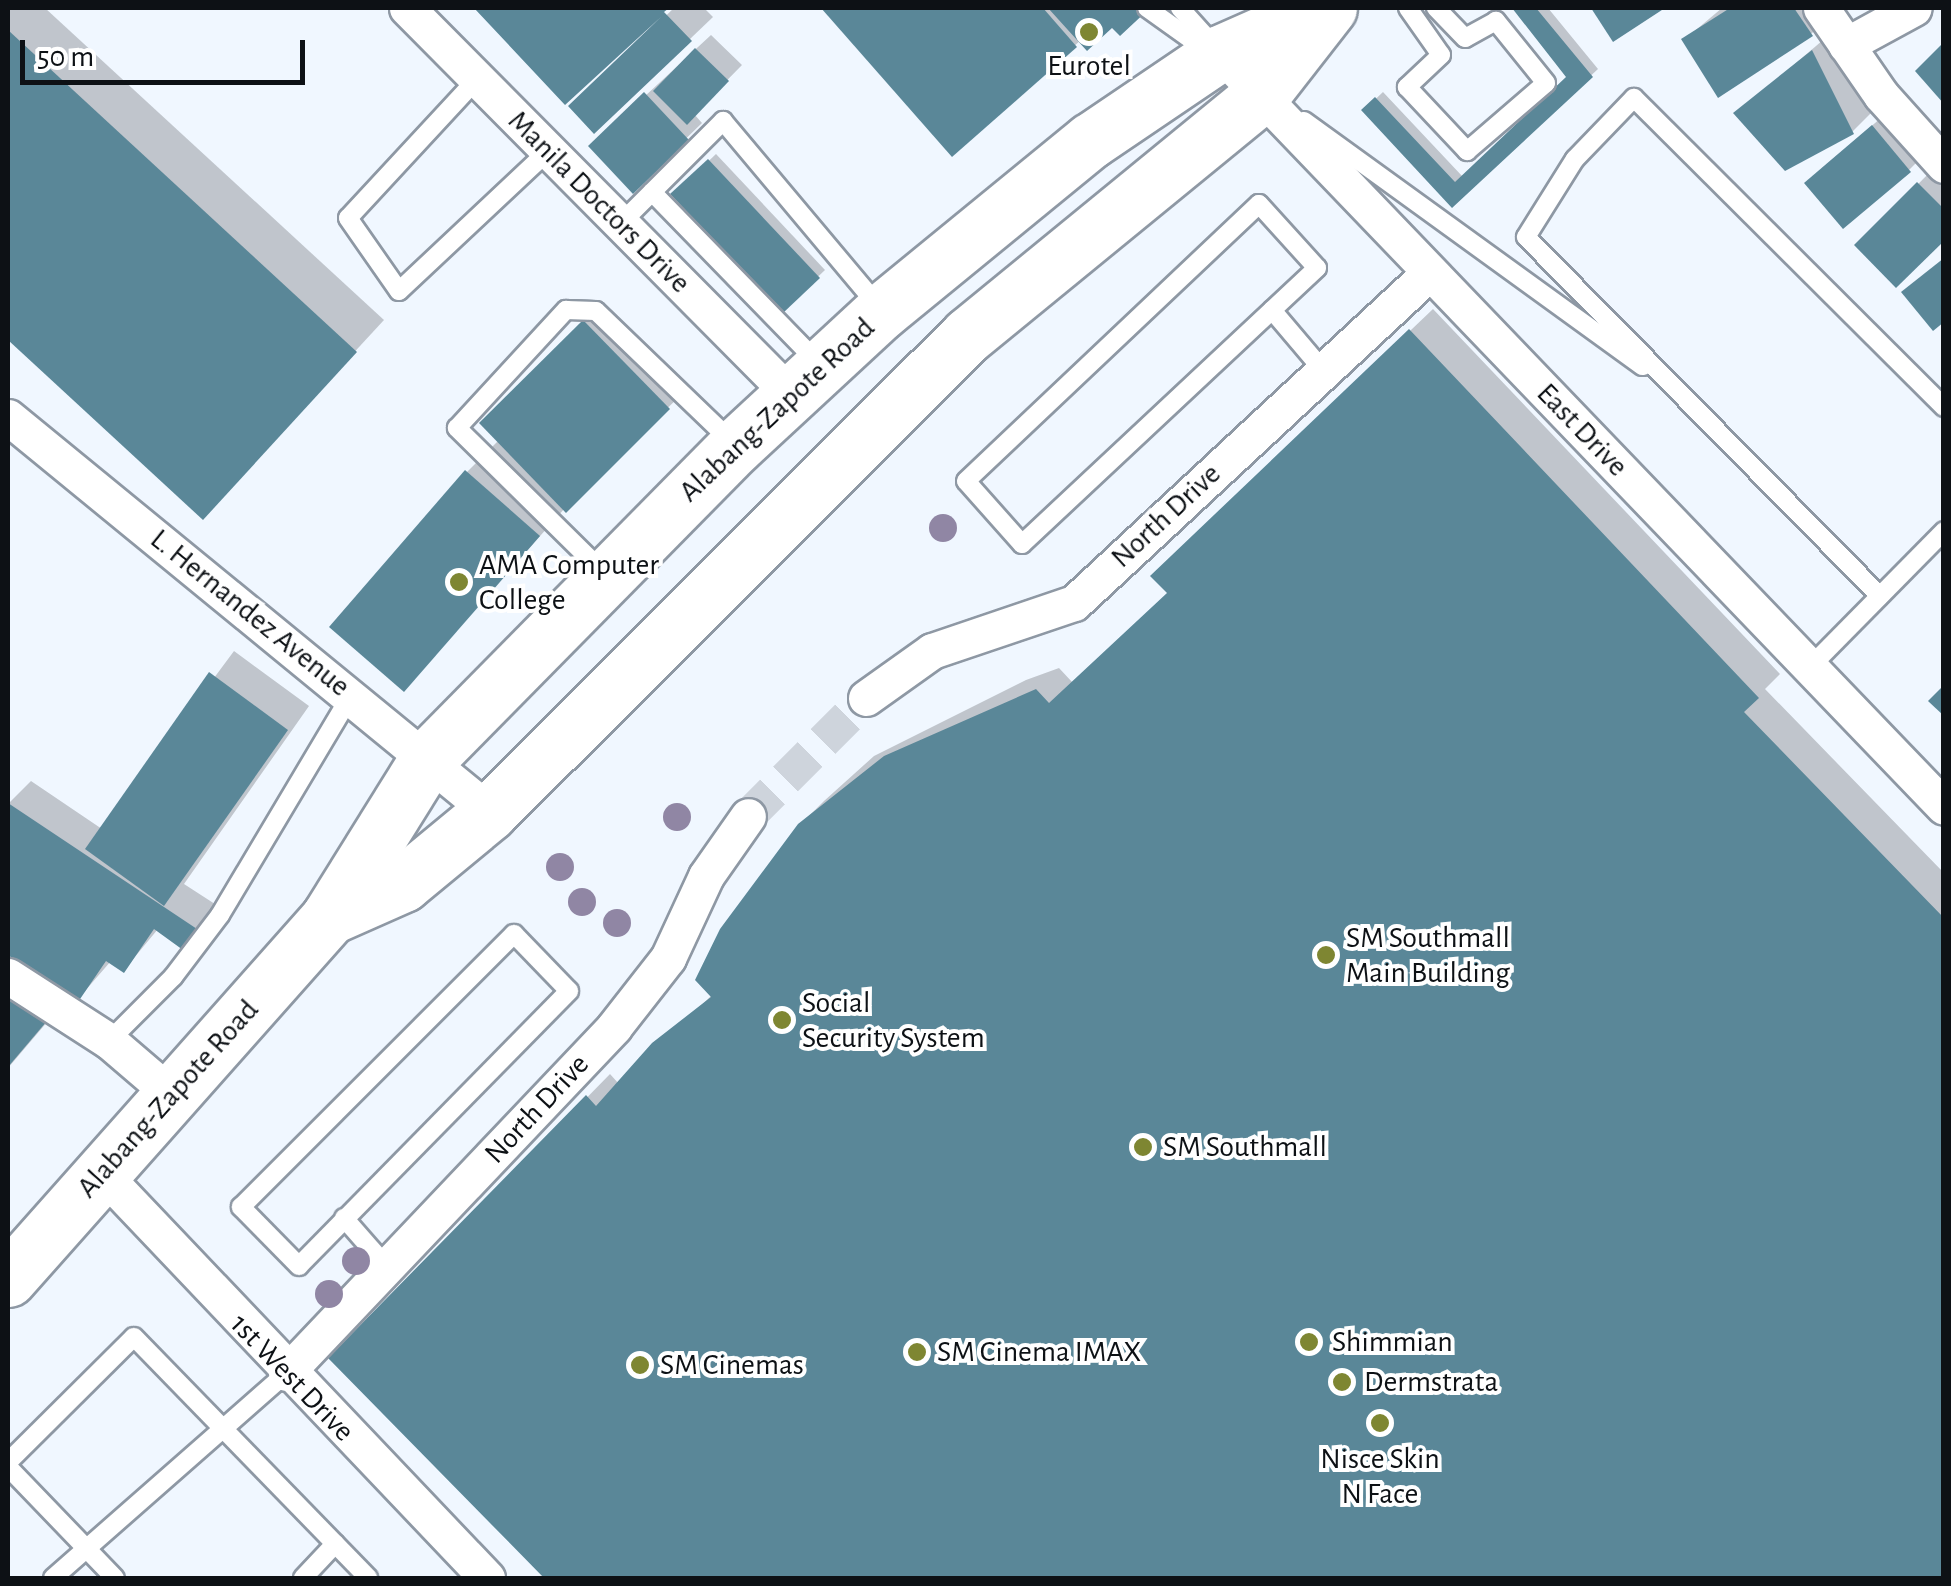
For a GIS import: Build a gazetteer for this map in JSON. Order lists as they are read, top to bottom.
{
  "streets": {
    "highway": ["Alabang-Zapote Road"],
    "street": [
      "Manila Doctors Drive",
      "East Drive",
      "North Drive",
      "L. Hernandez Avenue",
      "1st West Drive"
    ]
  },
  "crossings": [
    ["Manila Doctors Drive", "Alabang-Zapote Road"],
    ["Alabang-Zapote Road", "East Drive"],
    ["Alabang-Zapote Road", "L. Hernandez Avenue"],
    ["Alabang-Zapote Road", "1st West Drive"],
    ["East Drive", "North Drive"],
    ["North Drive", "1st West Drive"]
  ],
  "places": [
    "Eurotel",
    "AMA Computer College",
    "SM Southmall Main Building",
    "Social Security System",
    "SM Southmall",
    "Shimmian",
    "SM Cinema IMAX",
    "SM Cinemas",
    "Dermstrata",
    "Nisce Skin N Face"
  ],
  "scale_bar": "50 m"
}
